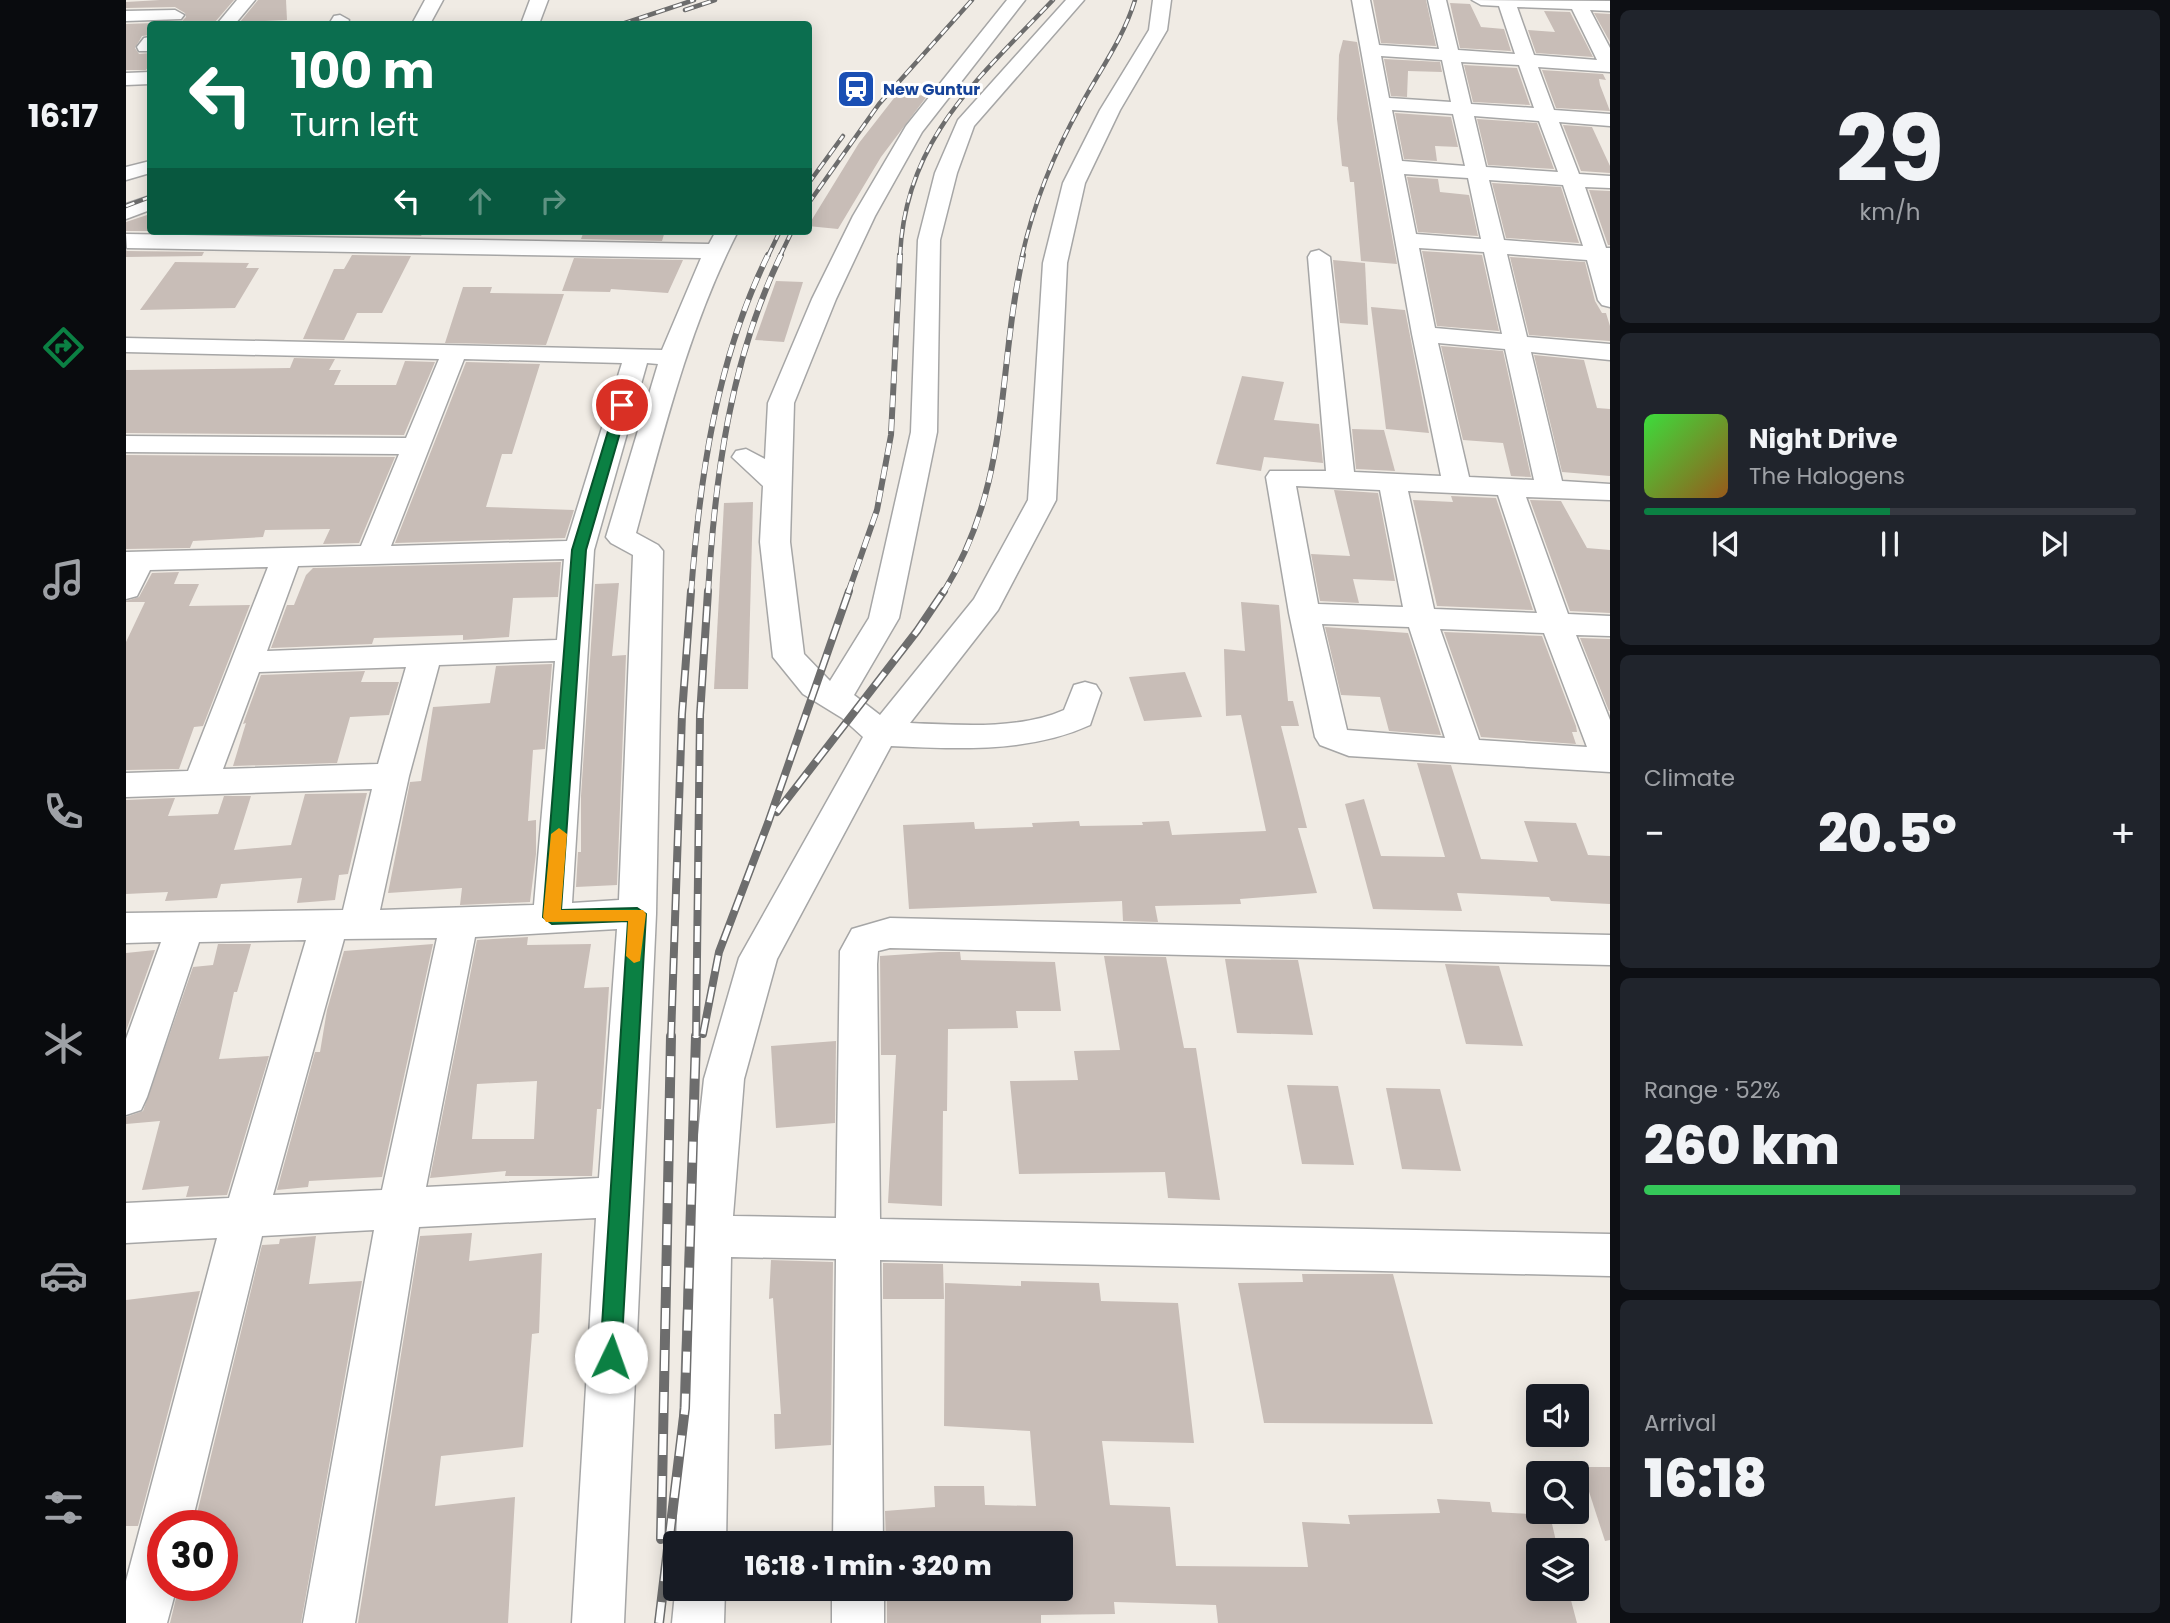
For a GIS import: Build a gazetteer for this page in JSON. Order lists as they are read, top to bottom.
{
  "places": {
    "station": ["New Guntur"]
  },
  "page": {
    "tabs": "16:17",
    "tile": [
      ["29", "km/h"],
      "Climate",
      ["Range · 52%", "260 km"],
      ["Arrival", "16:18"]
    ],
    "turn": ["100 m", "Turn left"],
    "song": ["Night Drive", "The Halogens"],
    "heat": ["−", "20.5°", "+"],
    "limit": "30",
    "trip": "16:18 · 1 min · 320 m"
  }
}
